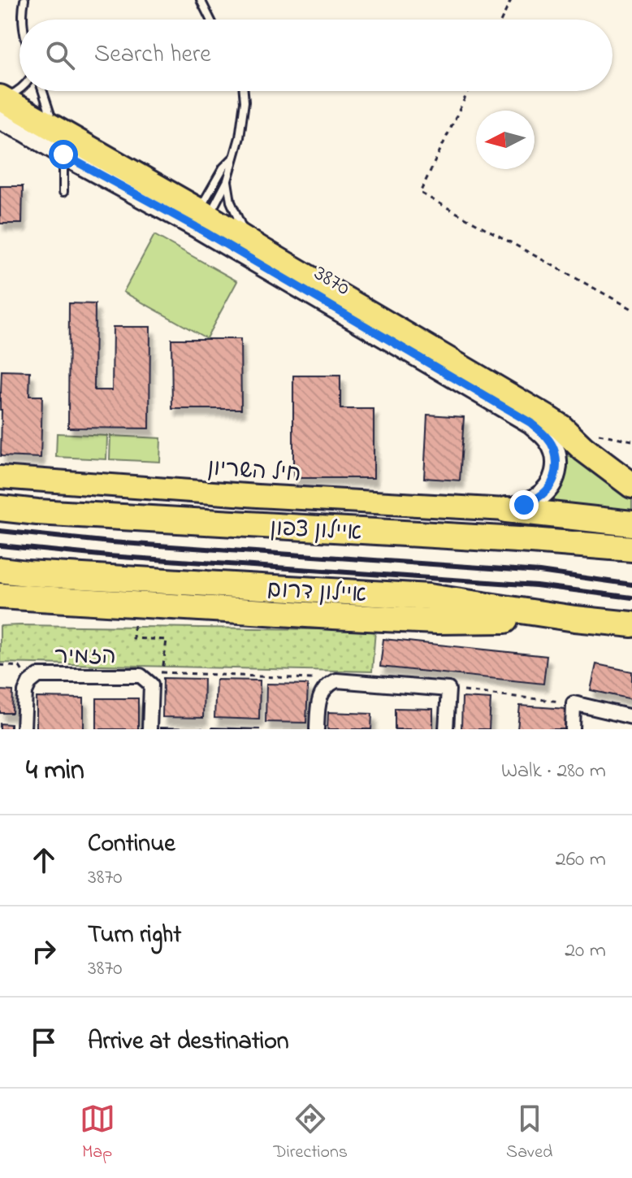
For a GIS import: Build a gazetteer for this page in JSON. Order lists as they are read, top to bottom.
{
  "streets": {
    "highway": ["איילון צפון", "איילון דרום"],
    "main road": ["חיל השריון"],
    "street": ["3870", "הזמיר"]
  },
  "crossings": [
    ["3870", "חיל השריון"]
  ],
  "north": "left",
  "page": {
    "search": "Search here",
    "heading": ["4 min", "Walk · 280 m"],
    "list": [
      ["Continue", "3870", "260 m"],
      ["Turn right", "3870", "20 m"],
      "Arrive at destination"
    ],
    "nav": ["Map", "Directions", "Saved"]
  }
}
